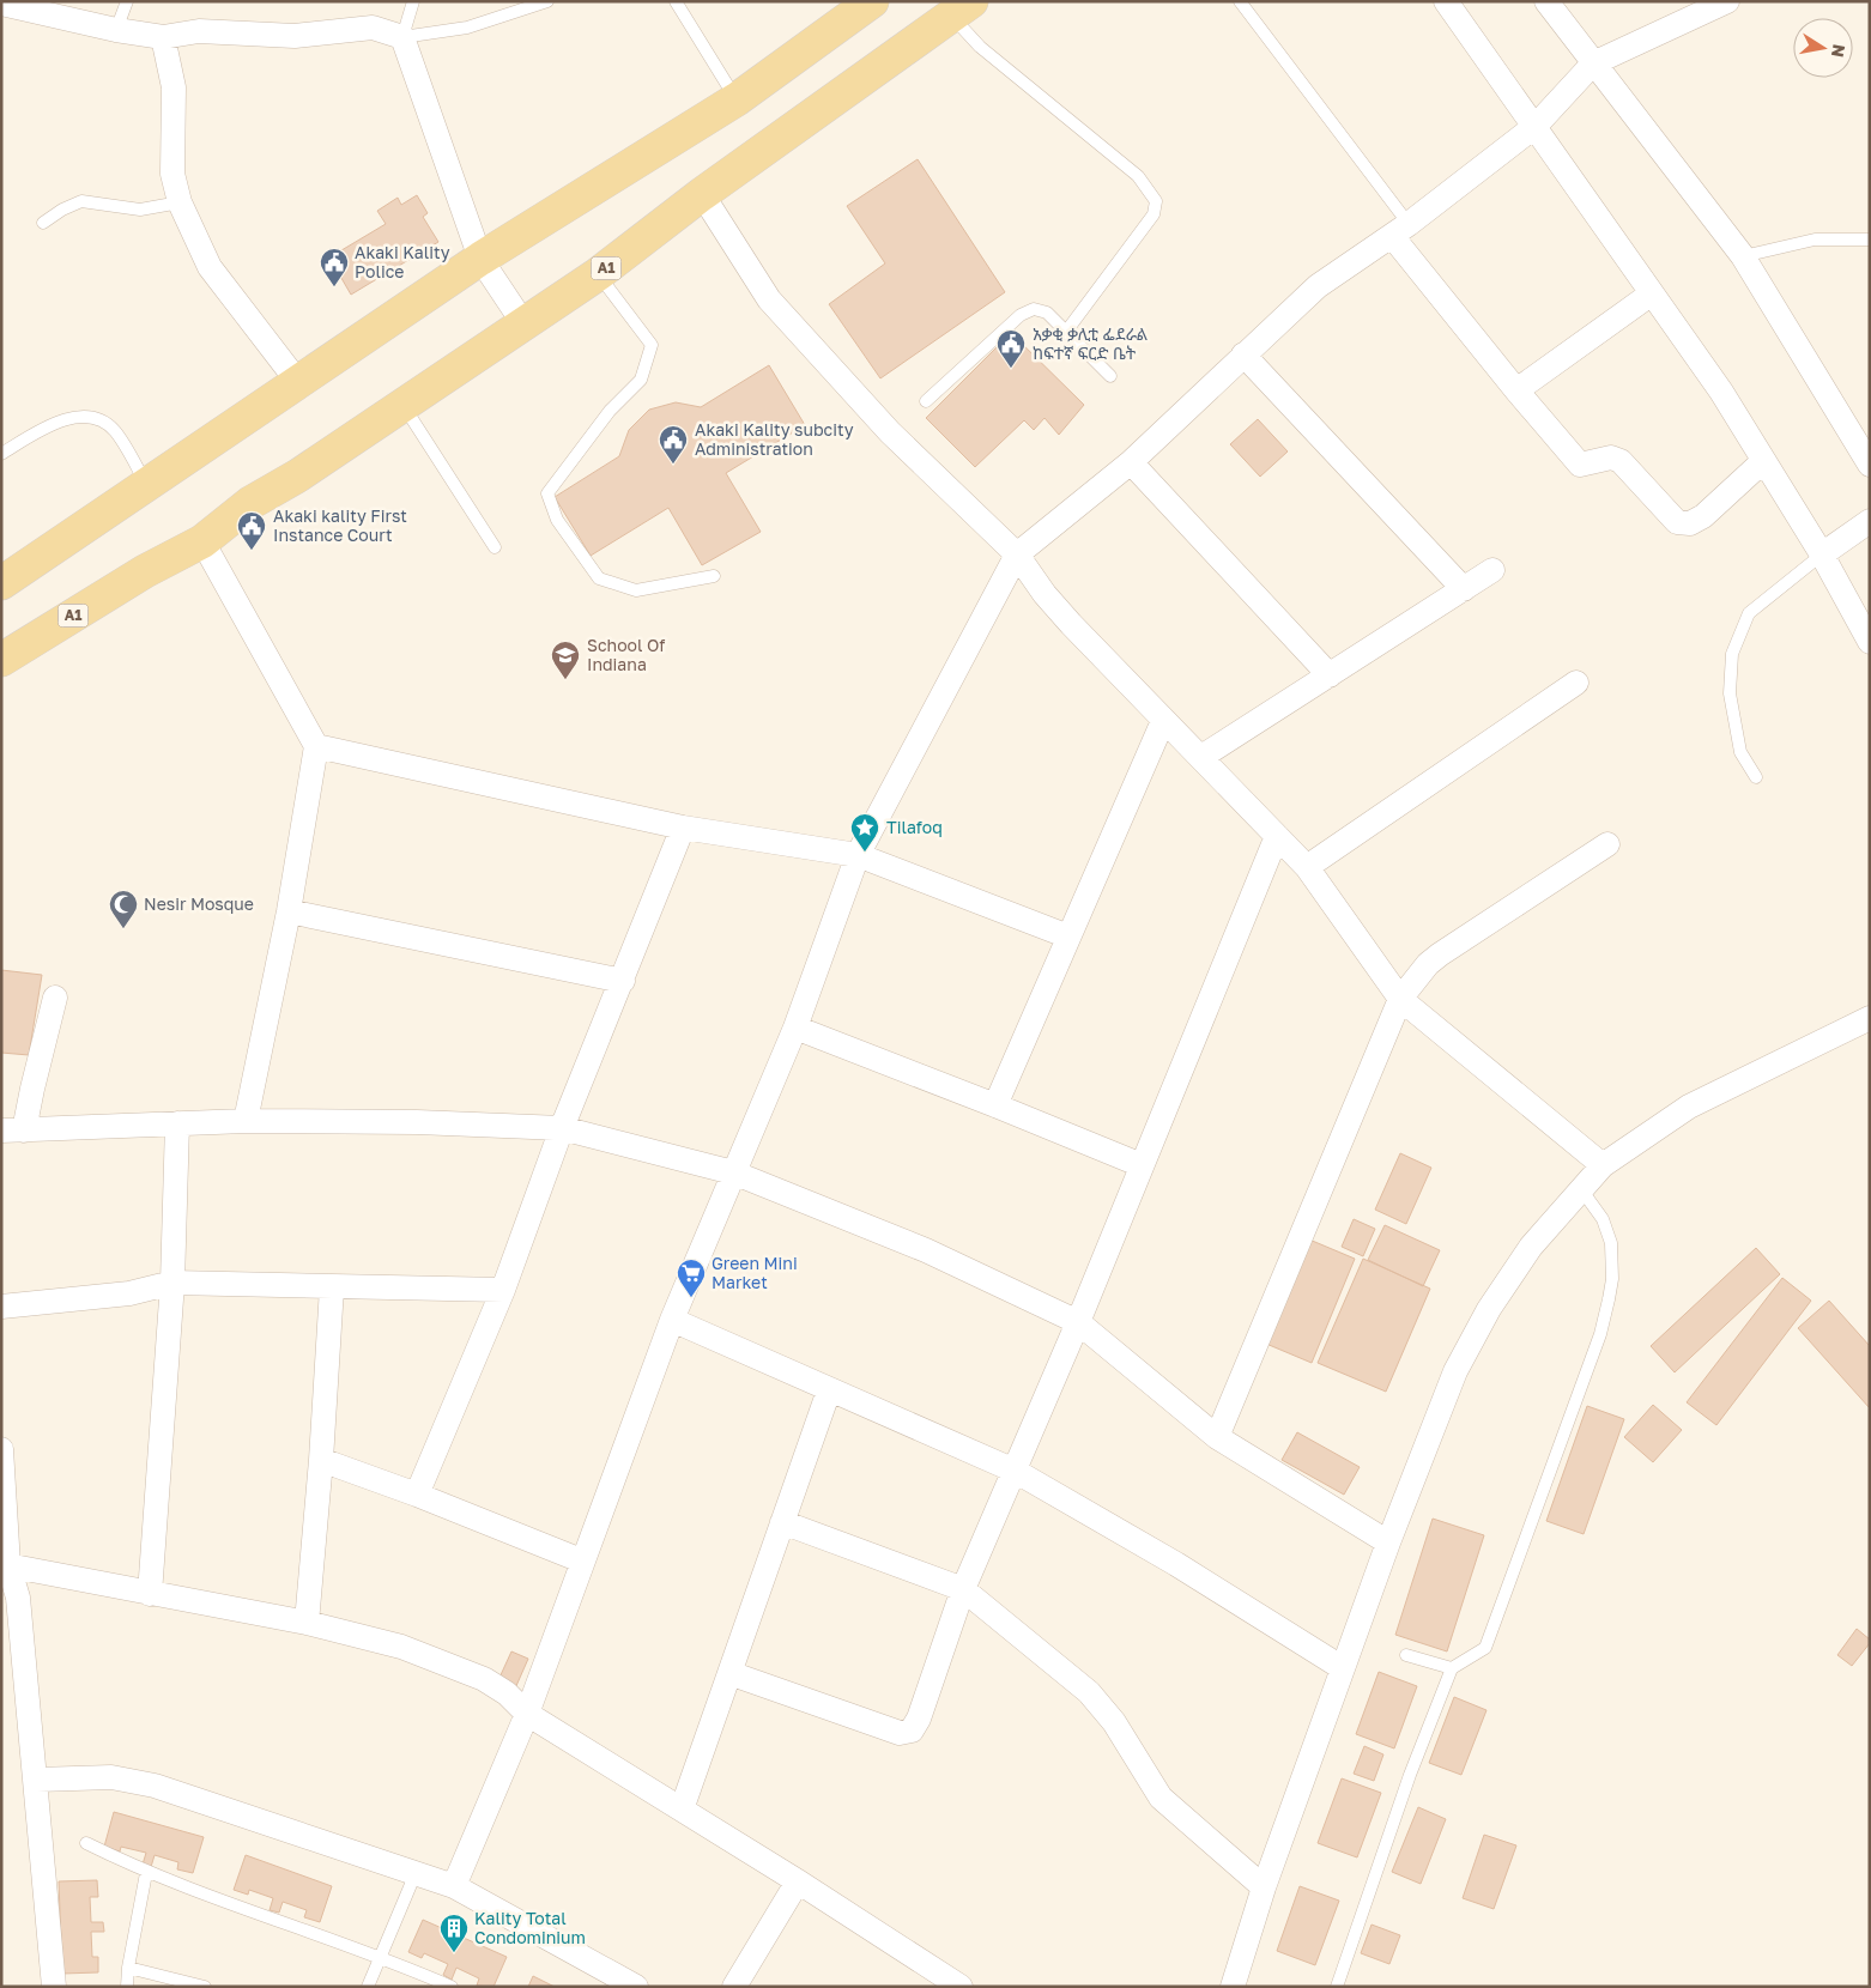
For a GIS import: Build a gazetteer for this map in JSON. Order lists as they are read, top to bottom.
{
  "streets": {
    "main road": ["A1"]
  },
  "places": {
    "public building": [
      "Akaki Kality Police",
      "አቃቂ ቃሊቲ ፌደራል ከፍተኛ ፍርድ ቤት",
      "Akaki Kality subcity Administration",
      "Akaki kality First Instance Court"
    ],
    "school or university": ["School Of Indiana"],
    "place": ["Tilafoq"],
    "mosque": ["Nesir Mosque"],
    "supermarket": ["Green Mini Market"],
    "building": ["Kality Total Condominium"]
  },
  "north": "right"
}
